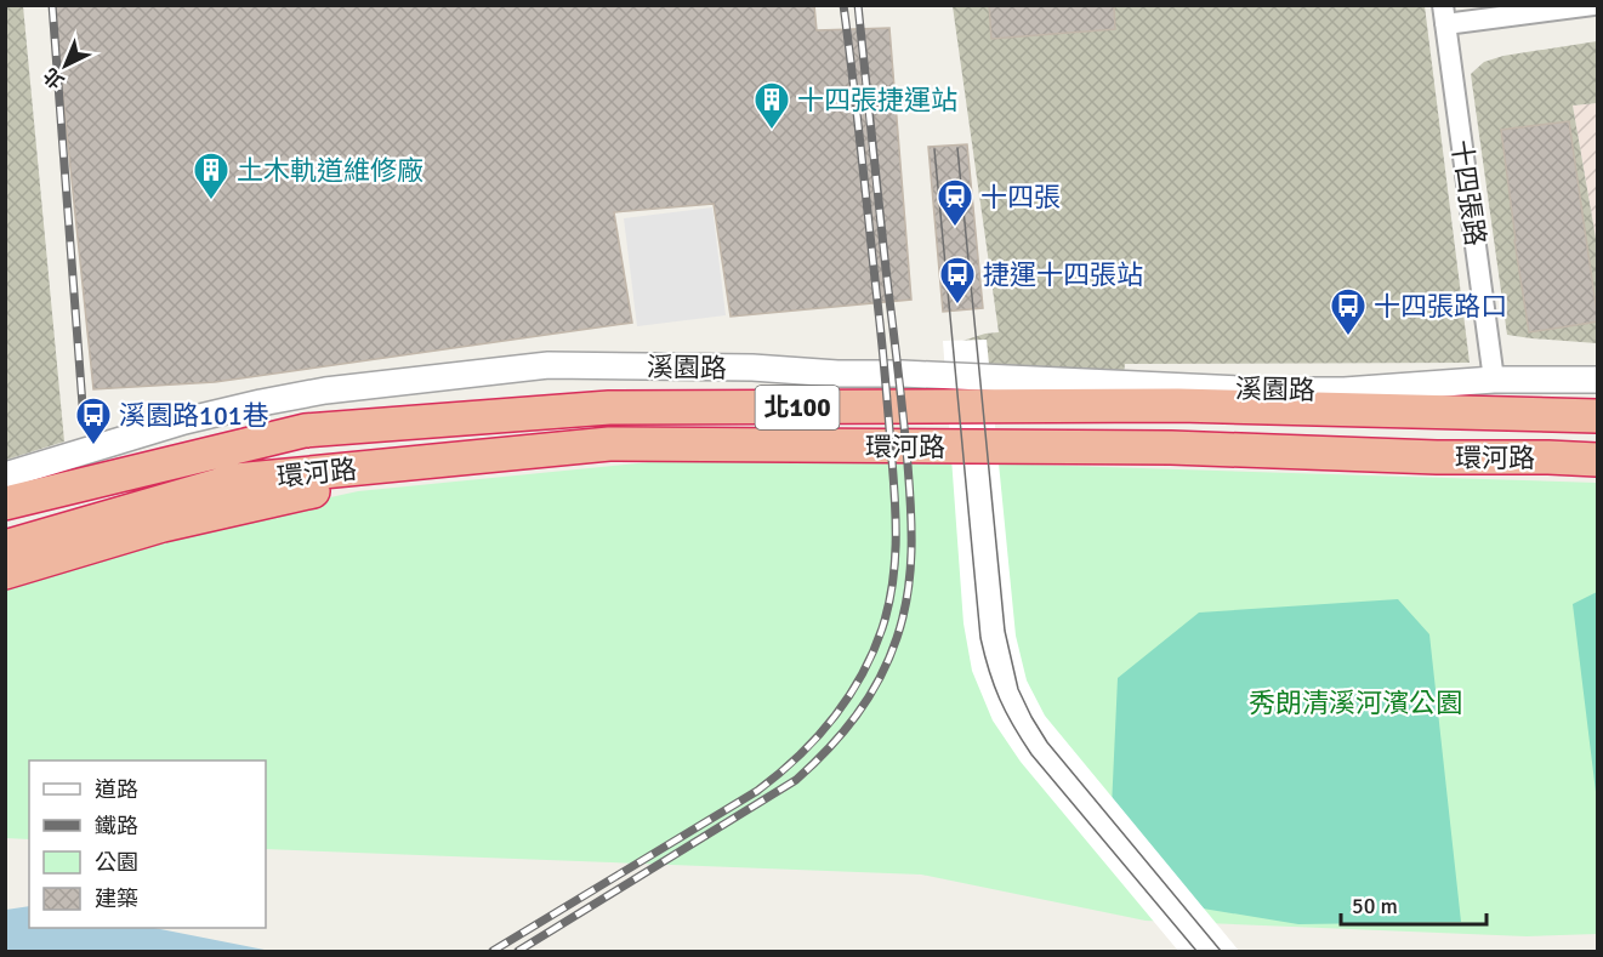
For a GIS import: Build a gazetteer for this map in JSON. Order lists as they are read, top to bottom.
{
  "streets": {
    "highway": ["北100", "環河路"],
    "street": ["十四張路", "溪園路"]
  },
  "crossings": [
    ["十四張路", "溪園路"]
  ],
  "parks": ["秀朗清溪河濱公園"],
  "places": {
    "building": ["十四張捷運站", "土木軌道維修廠"],
    "station": ["十四張"],
    "bus stop": ["捷運十四張站", "十四張路口", "溪園路101巷"]
  },
  "legend": [
    "道路",
    "鐵路",
    "公園",
    "建築"
  ],
  "scale_bar": "50 m",
  "north": "bottom left"
}
